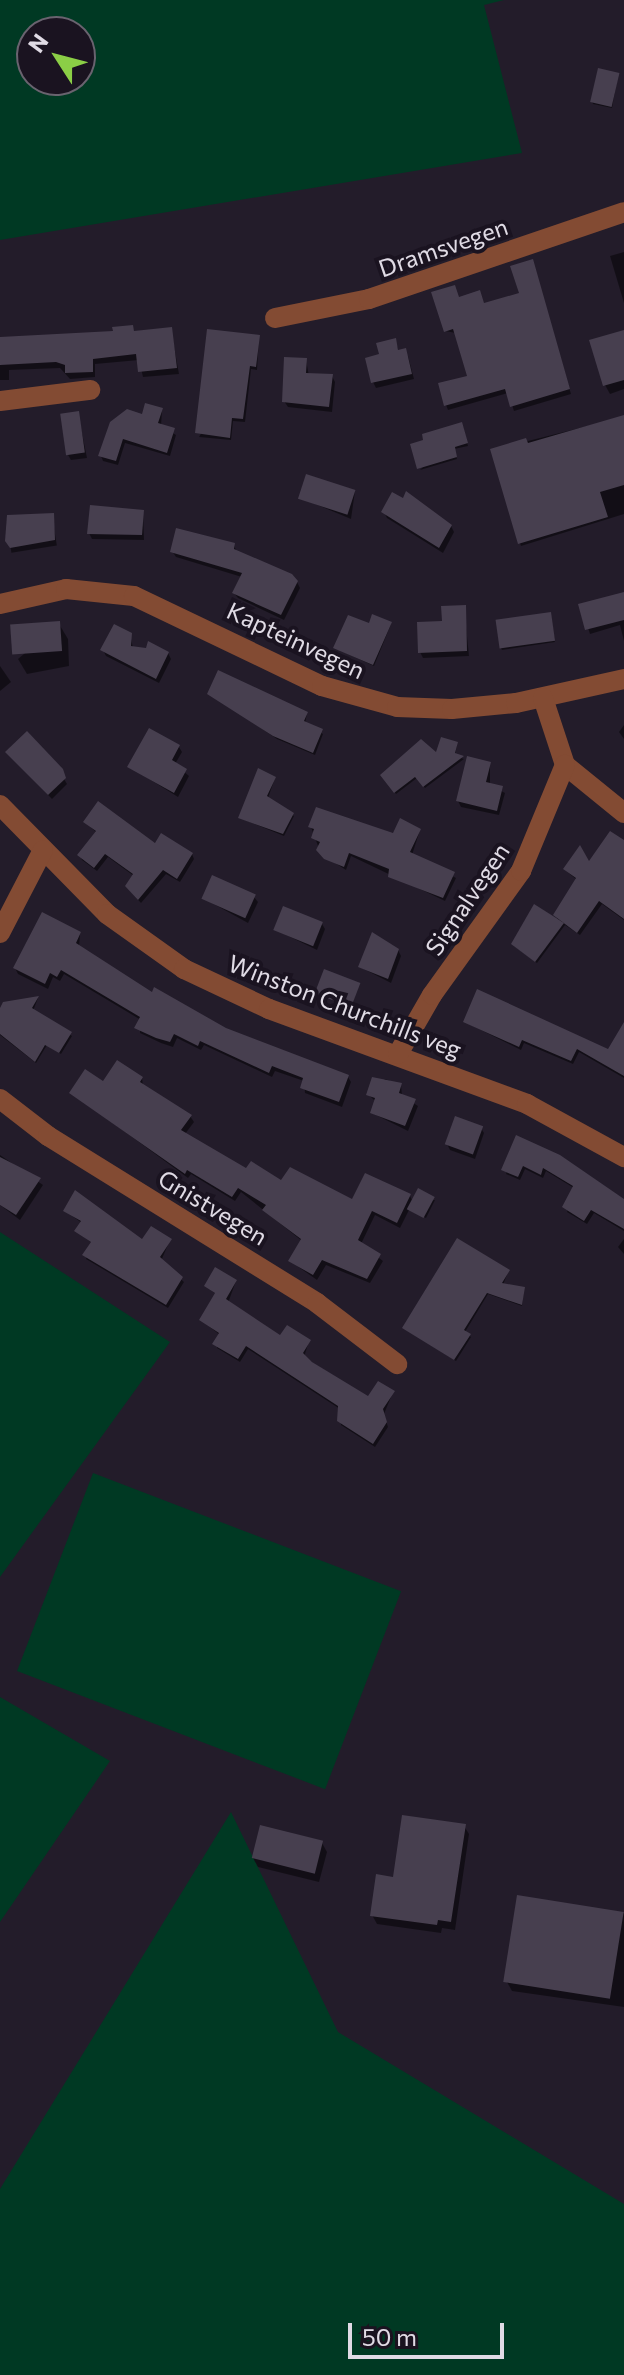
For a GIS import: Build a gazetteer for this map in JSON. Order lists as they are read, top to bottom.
{
  "streets": {
    "street": [
      "Dramsvegen",
      "Kapteinvegen",
      "Signalvegen",
      "Winston Churchills veg",
      "Gnistvegen"
    ]
  },
  "crossings": [
    ["Signalvegen", "Winston Churchills veg"]
  ],
  "scale_bar": "50 m",
  "north": "top left"
}
